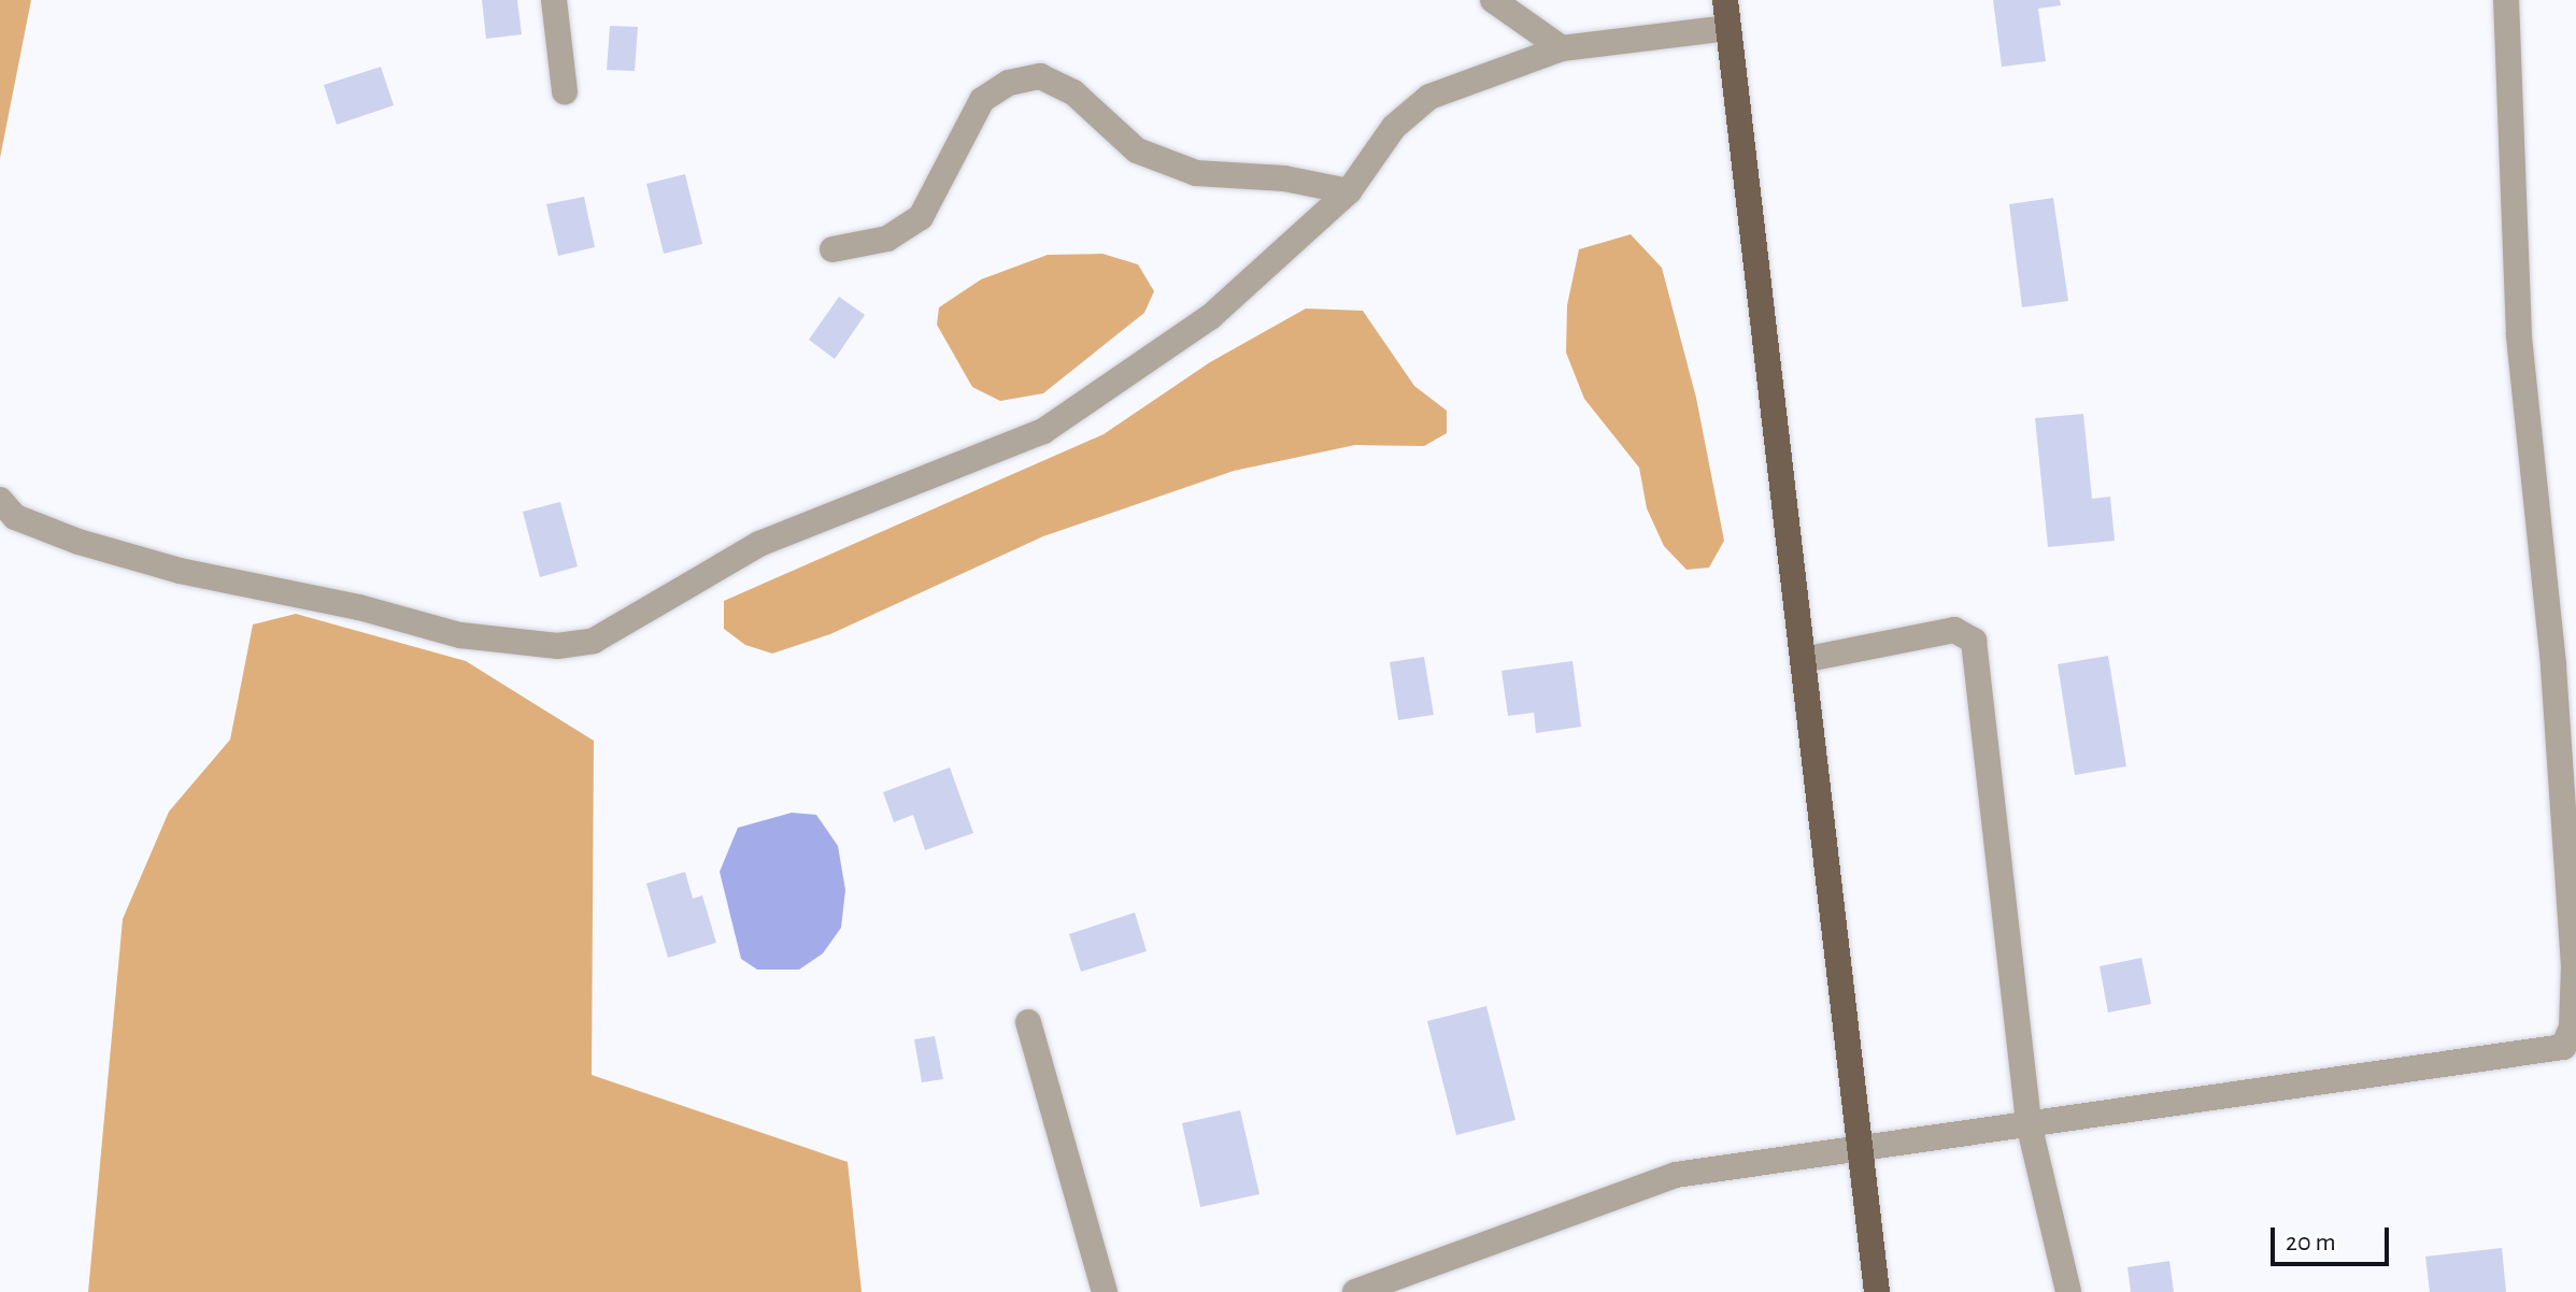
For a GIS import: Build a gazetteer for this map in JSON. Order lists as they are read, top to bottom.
{
  "scale_bar": "20 m"
}
